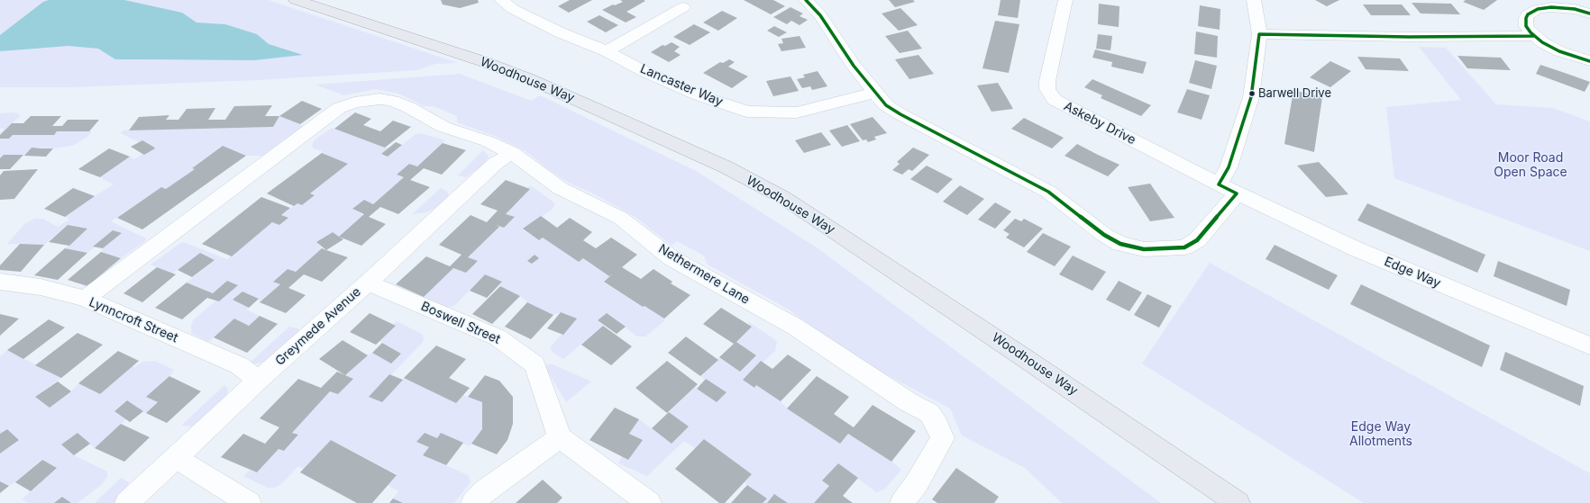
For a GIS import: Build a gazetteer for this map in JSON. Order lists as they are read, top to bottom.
{
  "streets": {
    "main road": ["Woodhouse Way"],
    "street": [
      "Lancaster Way",
      "Askeby Drive",
      "Edge Way",
      "Nethermere Lane",
      "Lynncroft Street",
      "Boswell Street",
      "Greymede Avenue"
    ]
  },
  "crossings": [
    ["Askeby Drive", "Edge Way"],
    ["Nethermere Lane", "Lynncroft Street"],
    ["Nethermere Lane", "Greymede Avenue"],
    ["Lynncroft Street", "Greymede Avenue"],
    ["Boswell Street", "Greymede Avenue"]
  ],
  "parks": ["Moor Road Open Space", "Edge Way Allotments"],
  "places": ["Barwell Drive"]
}
